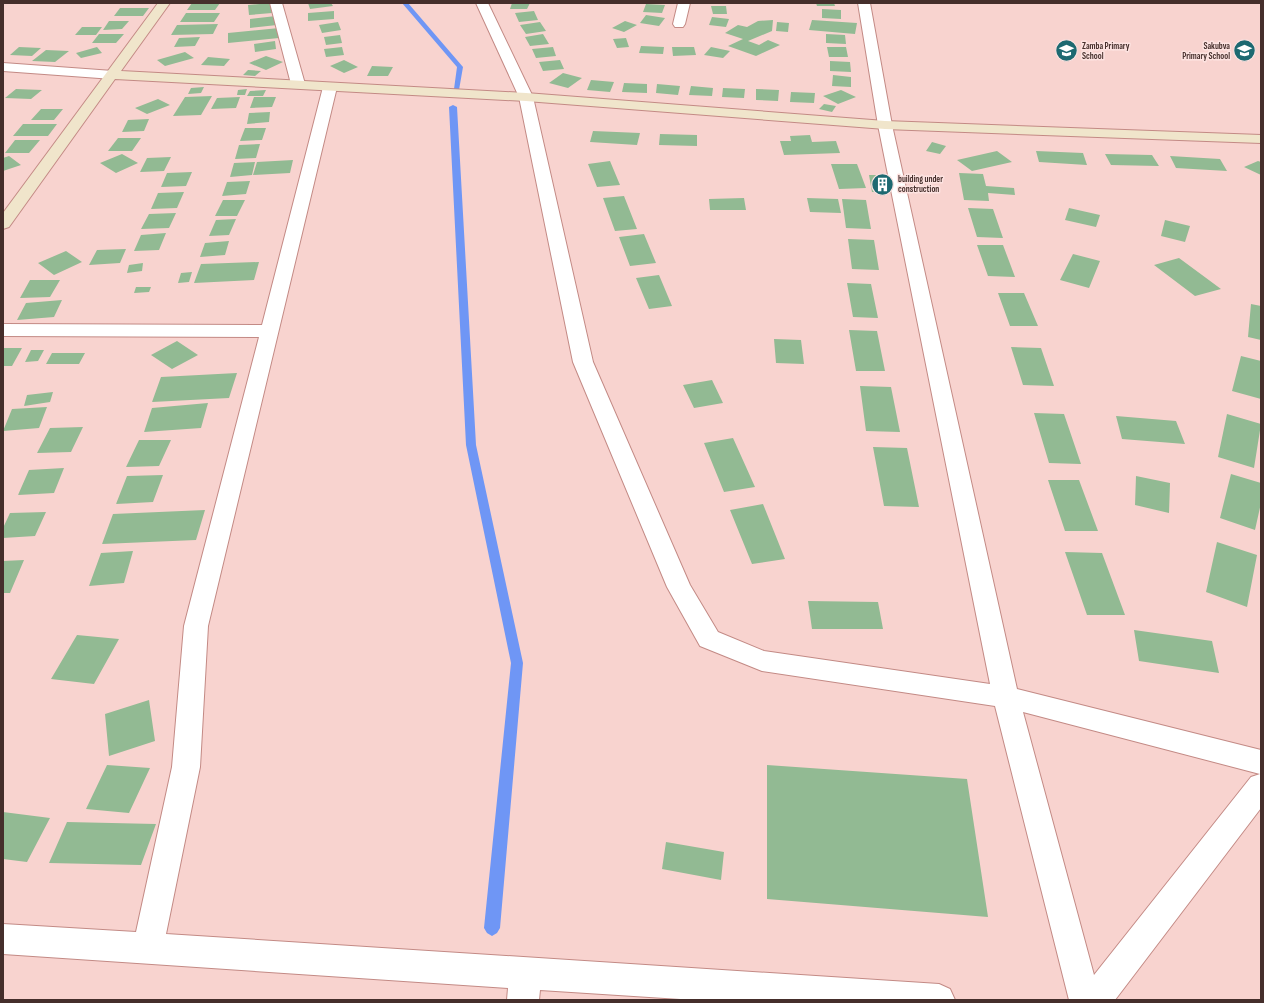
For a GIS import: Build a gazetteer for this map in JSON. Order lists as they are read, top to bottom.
{
  "places": {
    "school or university": ["Zamba Primary School", "Sakubva Primary School"],
    "building": ["building under construction"]
  }
}
